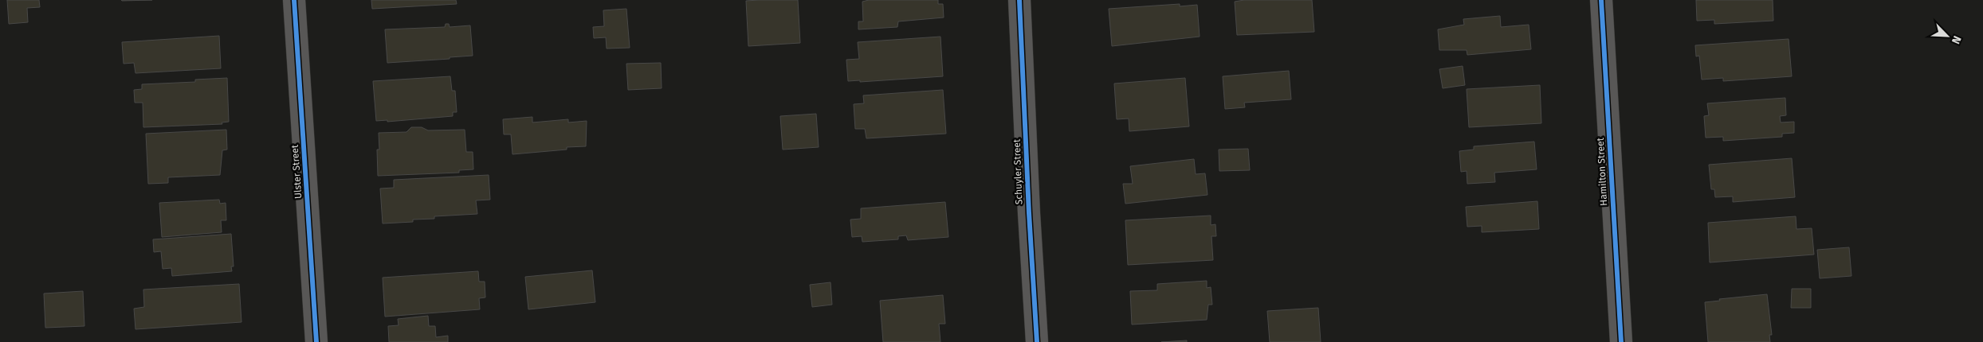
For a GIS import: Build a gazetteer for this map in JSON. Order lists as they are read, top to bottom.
{
  "streets": {
    "street": ["Ulster Street", "Schuyler Street", "Hamilton Street"]
  },
  "north": "bottom right"
}
